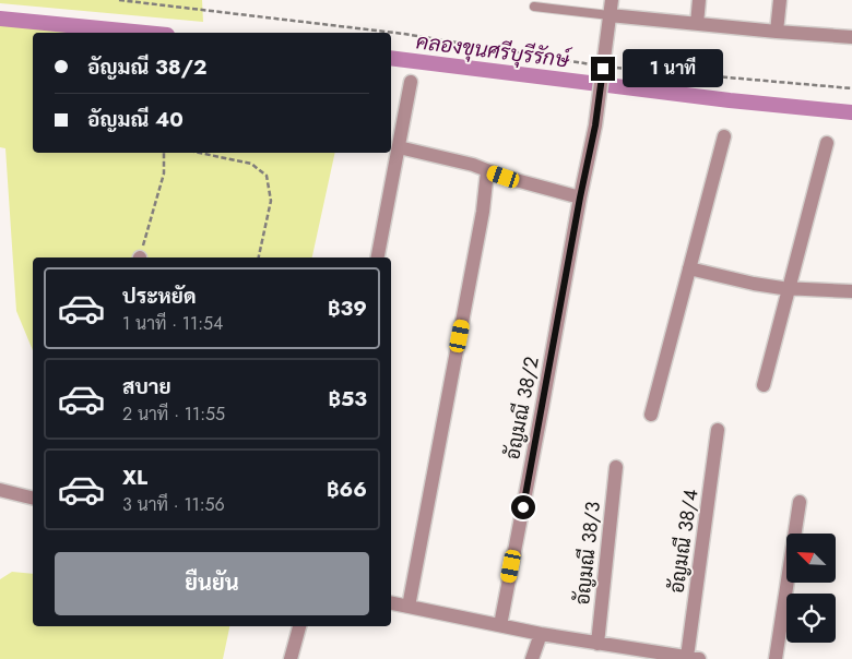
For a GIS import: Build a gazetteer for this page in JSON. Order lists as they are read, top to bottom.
{
  "streets": {
    "street": ["อัญมณี 38/2", "อัญมณี 38/4", "อัญมณี 38/3"]
  },
  "water": ["คลองขุนศรีบุรีรักษ์"],
  "north": "top left",
  "page": {
    "banner": ["อัญมณี 38/2", "อัญมณี 40"],
    "bubble": "1 นาที",
    "list": [
      {
        "name": "ประหยัด",
        "note": "1 นาที · 11:54",
        "value": "฿39"
      },
      {
        "name": "สบาย",
        "note": "2 นาที · 11:55",
        "value": "฿53"
      },
      {
        "name": "XL",
        "note": "3 นาที · 11:56",
        "value": "฿66"
      }
    ],
    "buttons": "ยืนยัน"
  }
}
